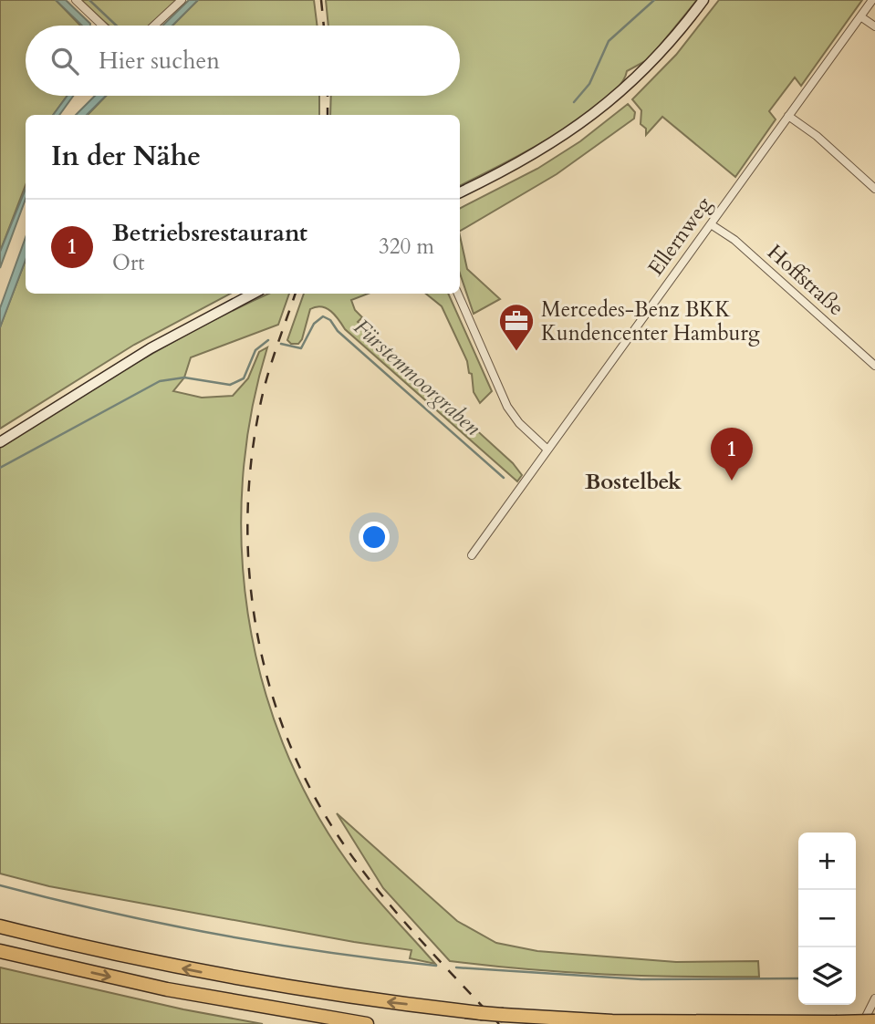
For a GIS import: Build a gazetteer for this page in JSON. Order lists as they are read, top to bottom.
{
  "streets": {
    "street": ["Ellernweg", "Hoffstraße"]
  },
  "crossings": [
    ["Ellernweg", "Hoffstraße"]
  ],
  "districts": ["Bostelbek"],
  "water": ["Fürstenmoorgraben"],
  "places": {
    "office": ["Mercedes-Benz BKK Kundencenter Hamburg"]
  },
  "page": {
    "search": "Hier suchen",
    "heading": "In der Nähe",
    "list": [
      {
        "mark": "1",
        "name": "Betriebsrestaurant",
        "note": "Ort",
        "value": "320 m"
      }
    ],
    "pins": "1",
    "map_buttons": ["+", "−"]
  }
}
